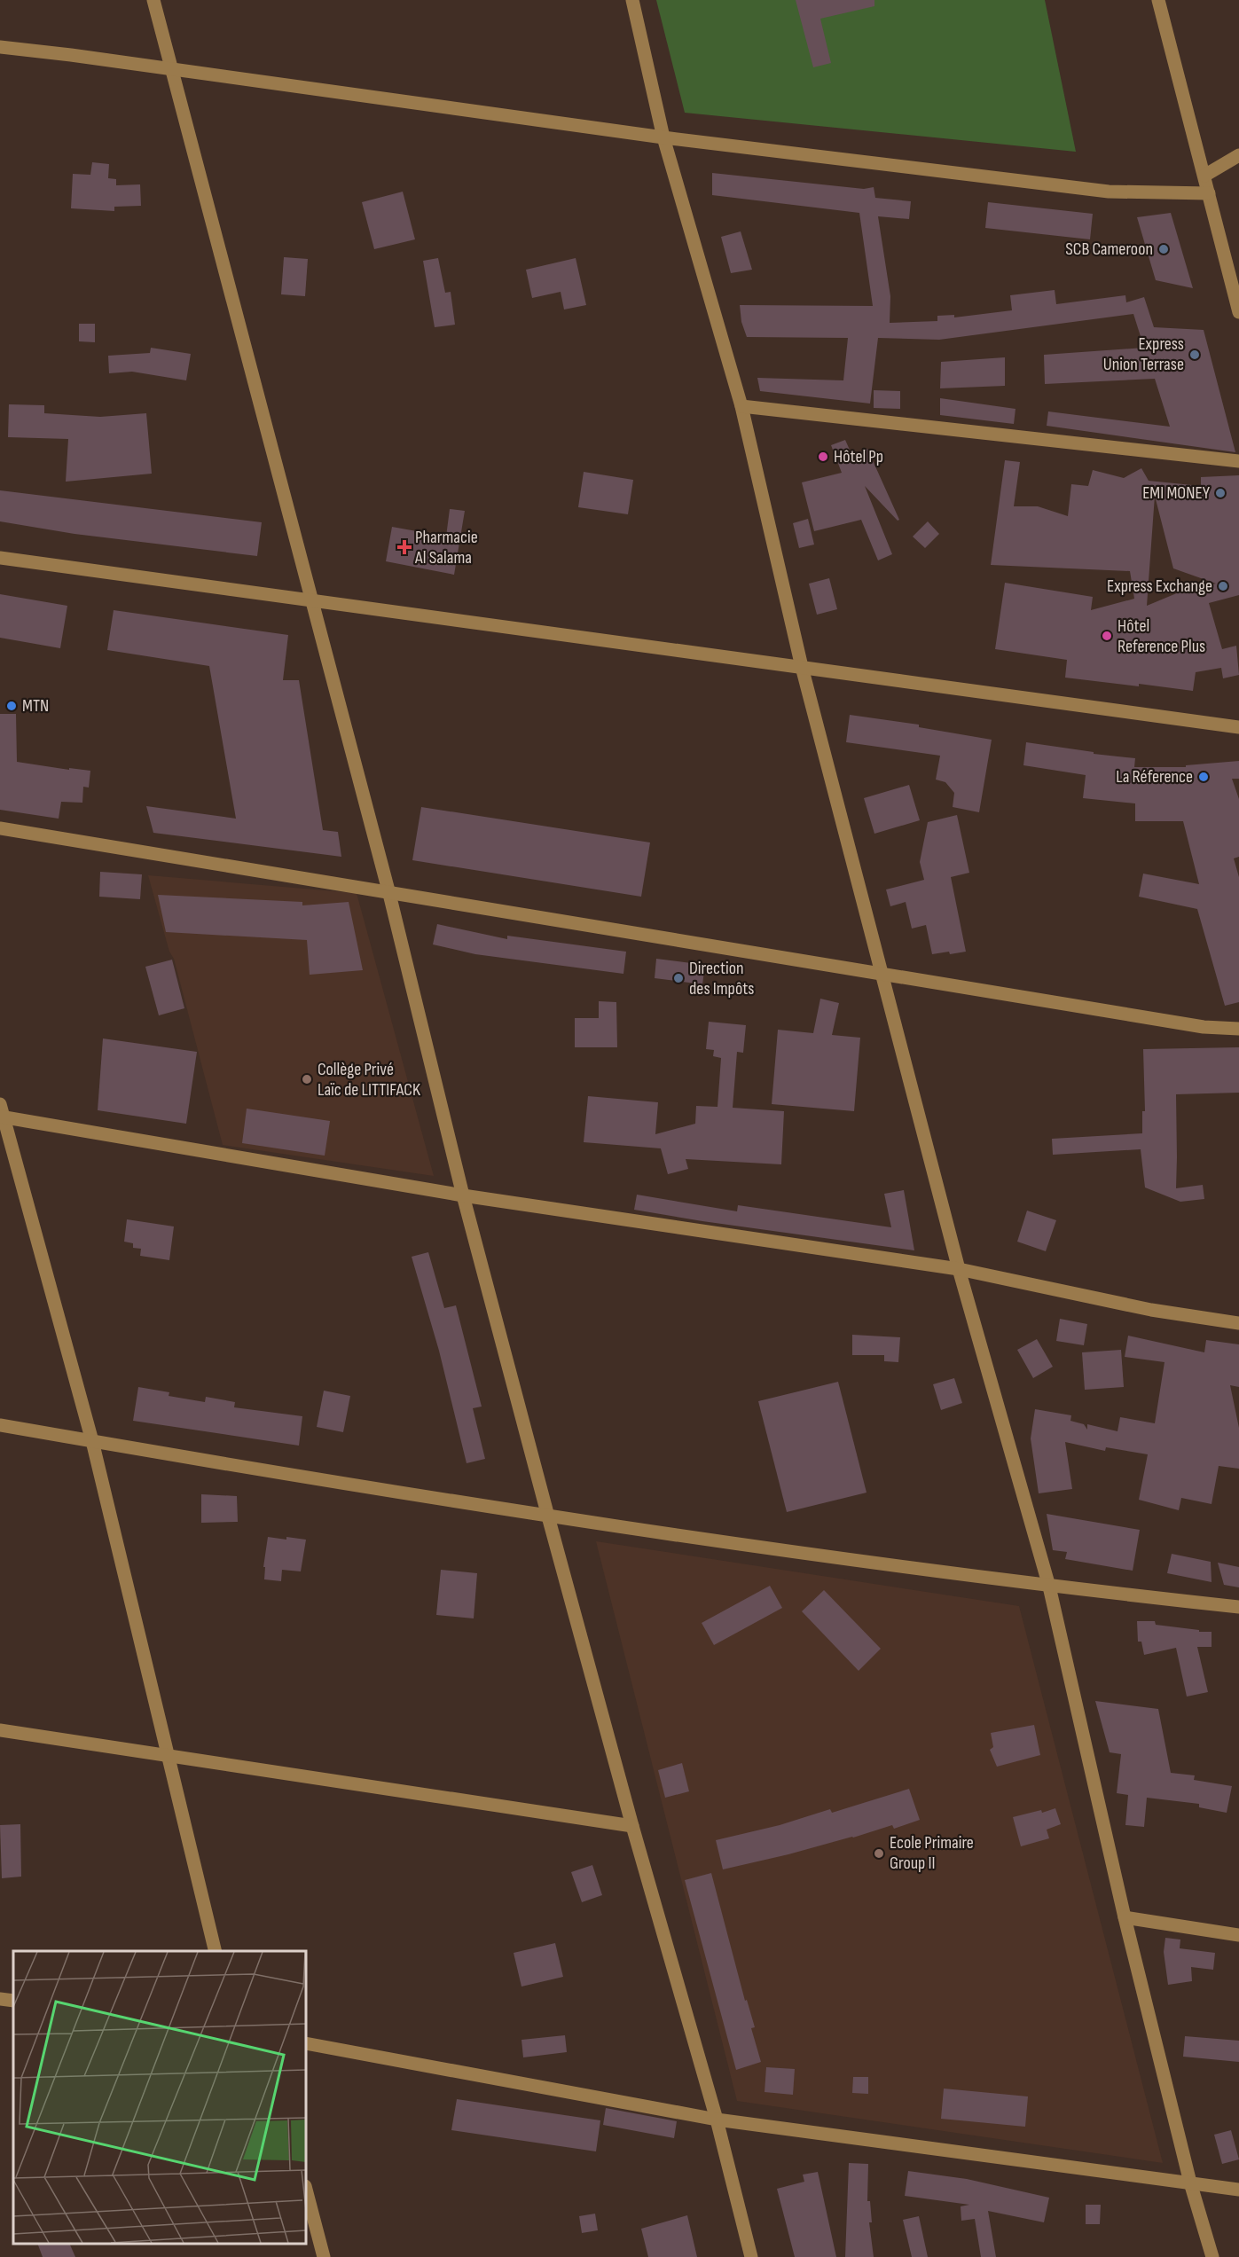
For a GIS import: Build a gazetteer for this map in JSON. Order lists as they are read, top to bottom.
{
  "places": {
    "other": [
      "SCB Cameroon",
      "Express Union Terrase",
      "Hôtel Pp",
      "EMI MONEY",
      "Express Exchange",
      "Hôtel Reference Plus",
      "MTN",
      "La Réference",
      "Direction des Impôts",
      "Collège Privé Laïc de LITTIFACK",
      "Ecole Primaire Group II"
    ],
    "health": ["Pharmacie Al Salama"]
  }
}
